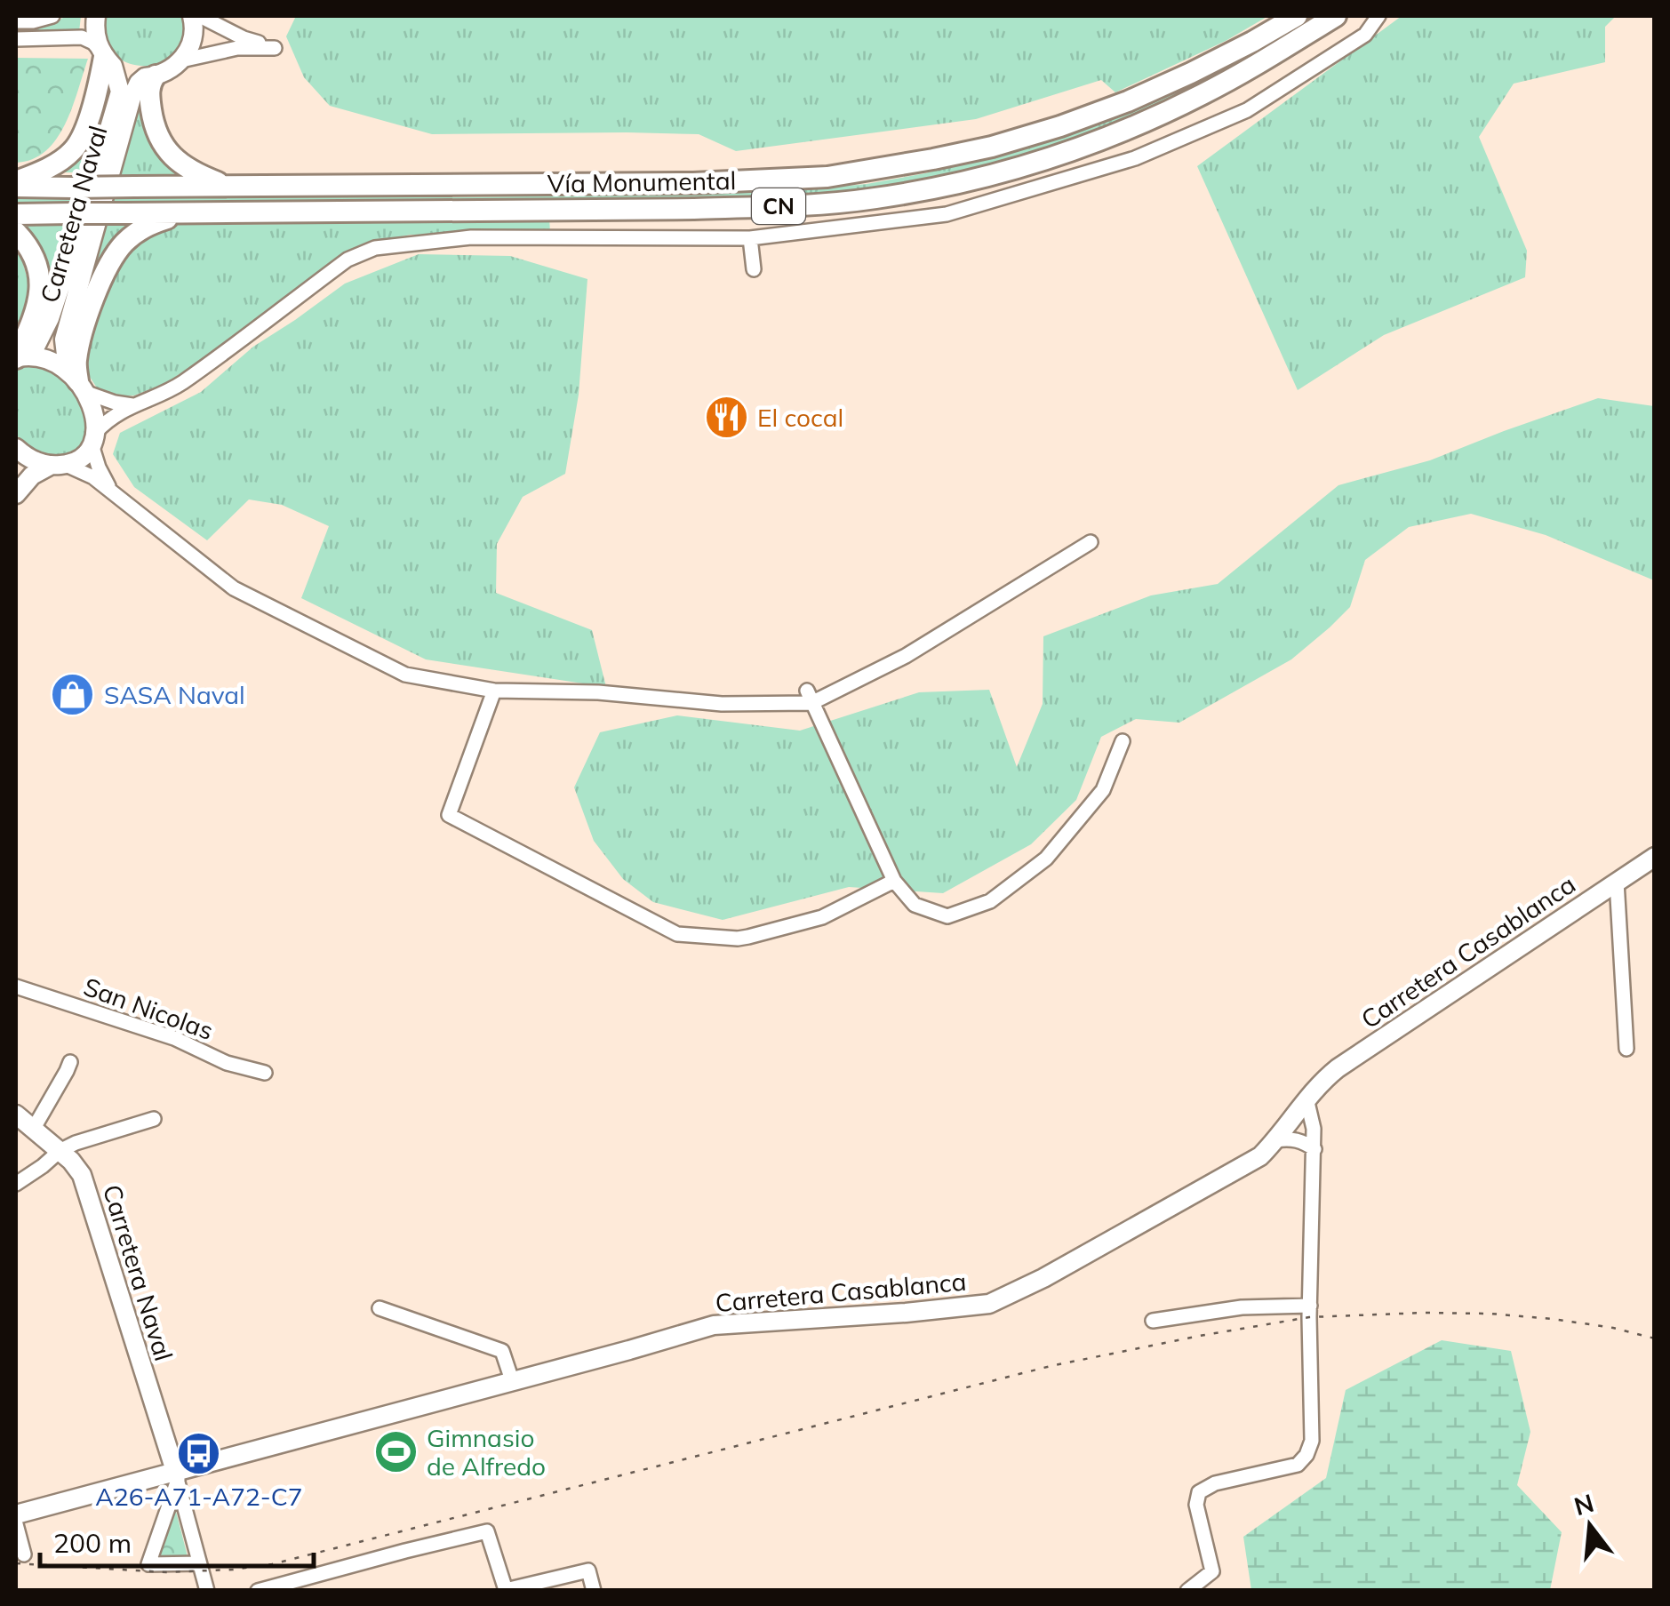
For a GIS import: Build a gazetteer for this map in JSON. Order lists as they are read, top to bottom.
{
  "streets": {
    "highway": ["Vía Monumental", "CN"],
    "main road": ["Carretera Naval", "Carretera Casablanca"],
    "street": ["San Nicolas"]
  },
  "crossings": [
    ["Carretera Naval", "Carretera Casablanca"]
  ],
  "places": {
    "restaurant": ["El cocal"],
    "shop": ["SASA Naval"],
    "sports": ["Gimnasio de Alfredo"],
    "bus stop": ["A26-A71-A72-C7"]
  },
  "scale_bar": "200 m",
  "north": "top"
}
